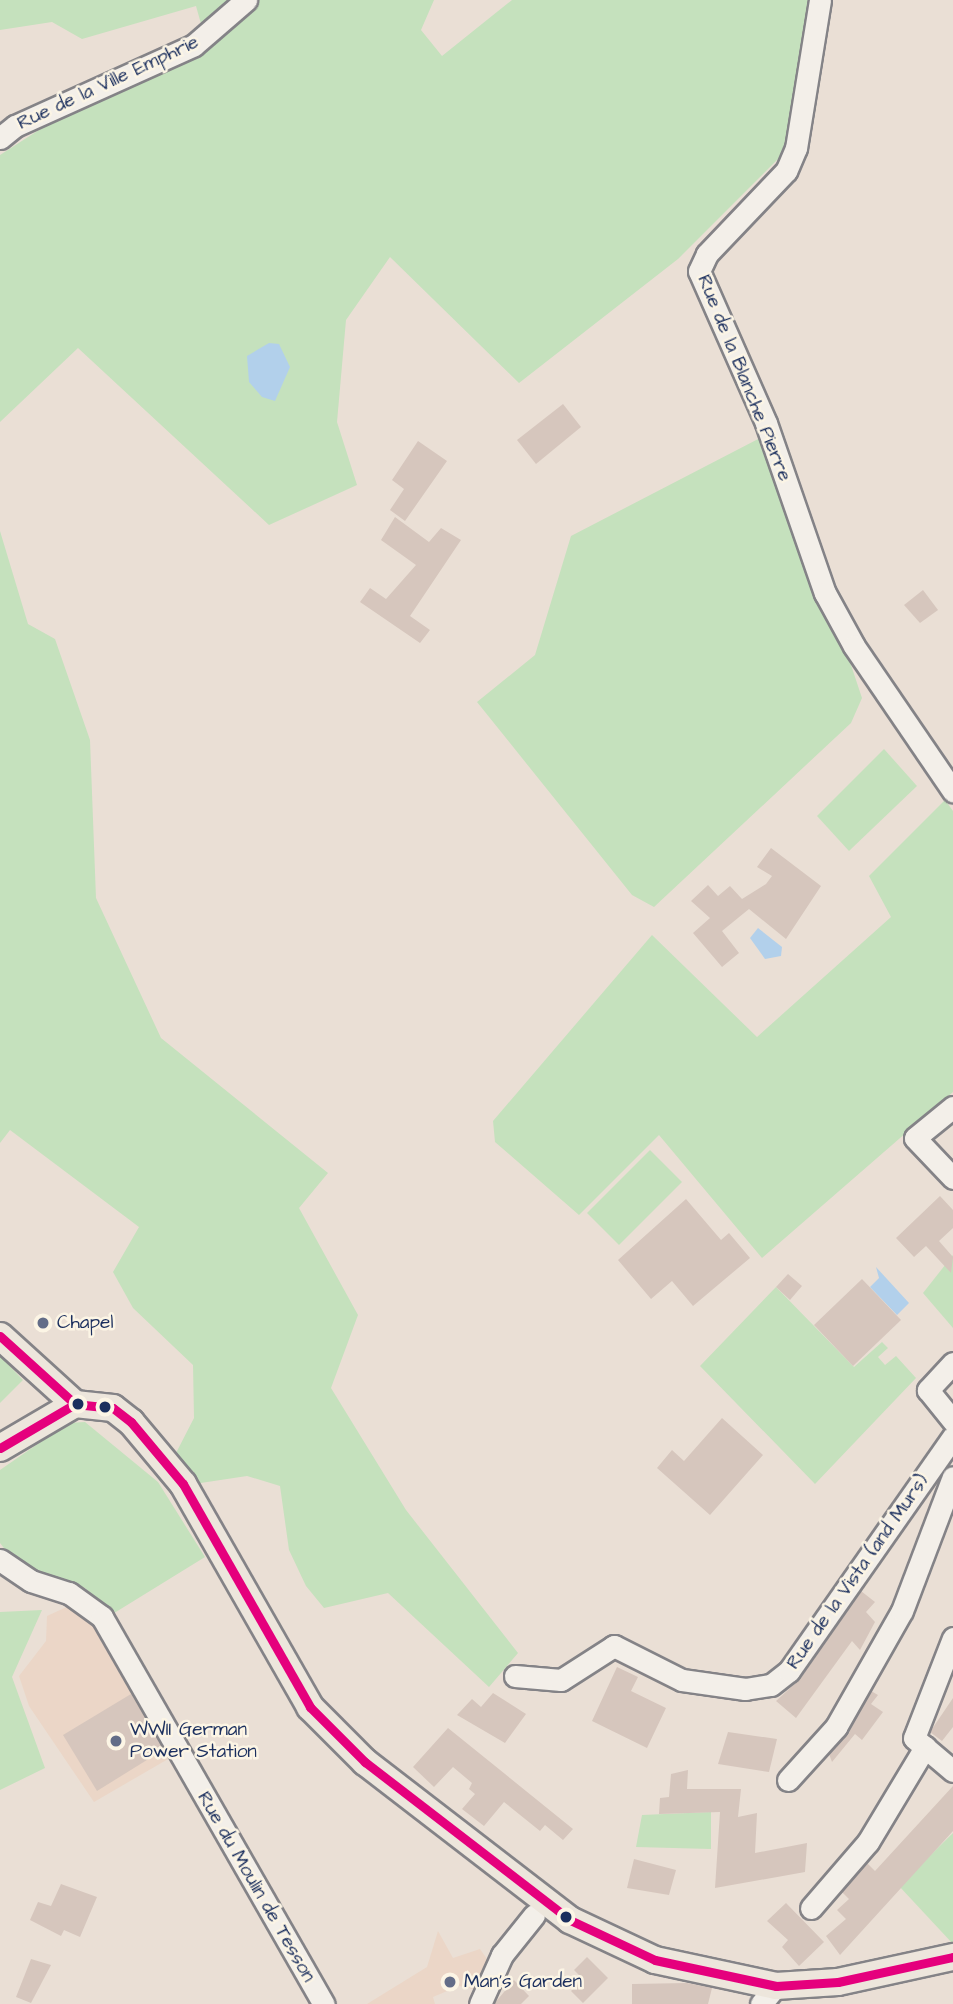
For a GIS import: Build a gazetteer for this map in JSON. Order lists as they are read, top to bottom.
{
  "streets": {
    "street": [
      "Rue de la Ville Emphrie",
      "Rue de la Blanche Pierre",
      "Rue de la Vista (and Murs)",
      "Rue du Moulin de Tesson"
    ]
  },
  "places": ["Chapel", "WWII German Power Station", "Man's Garden"]
}
